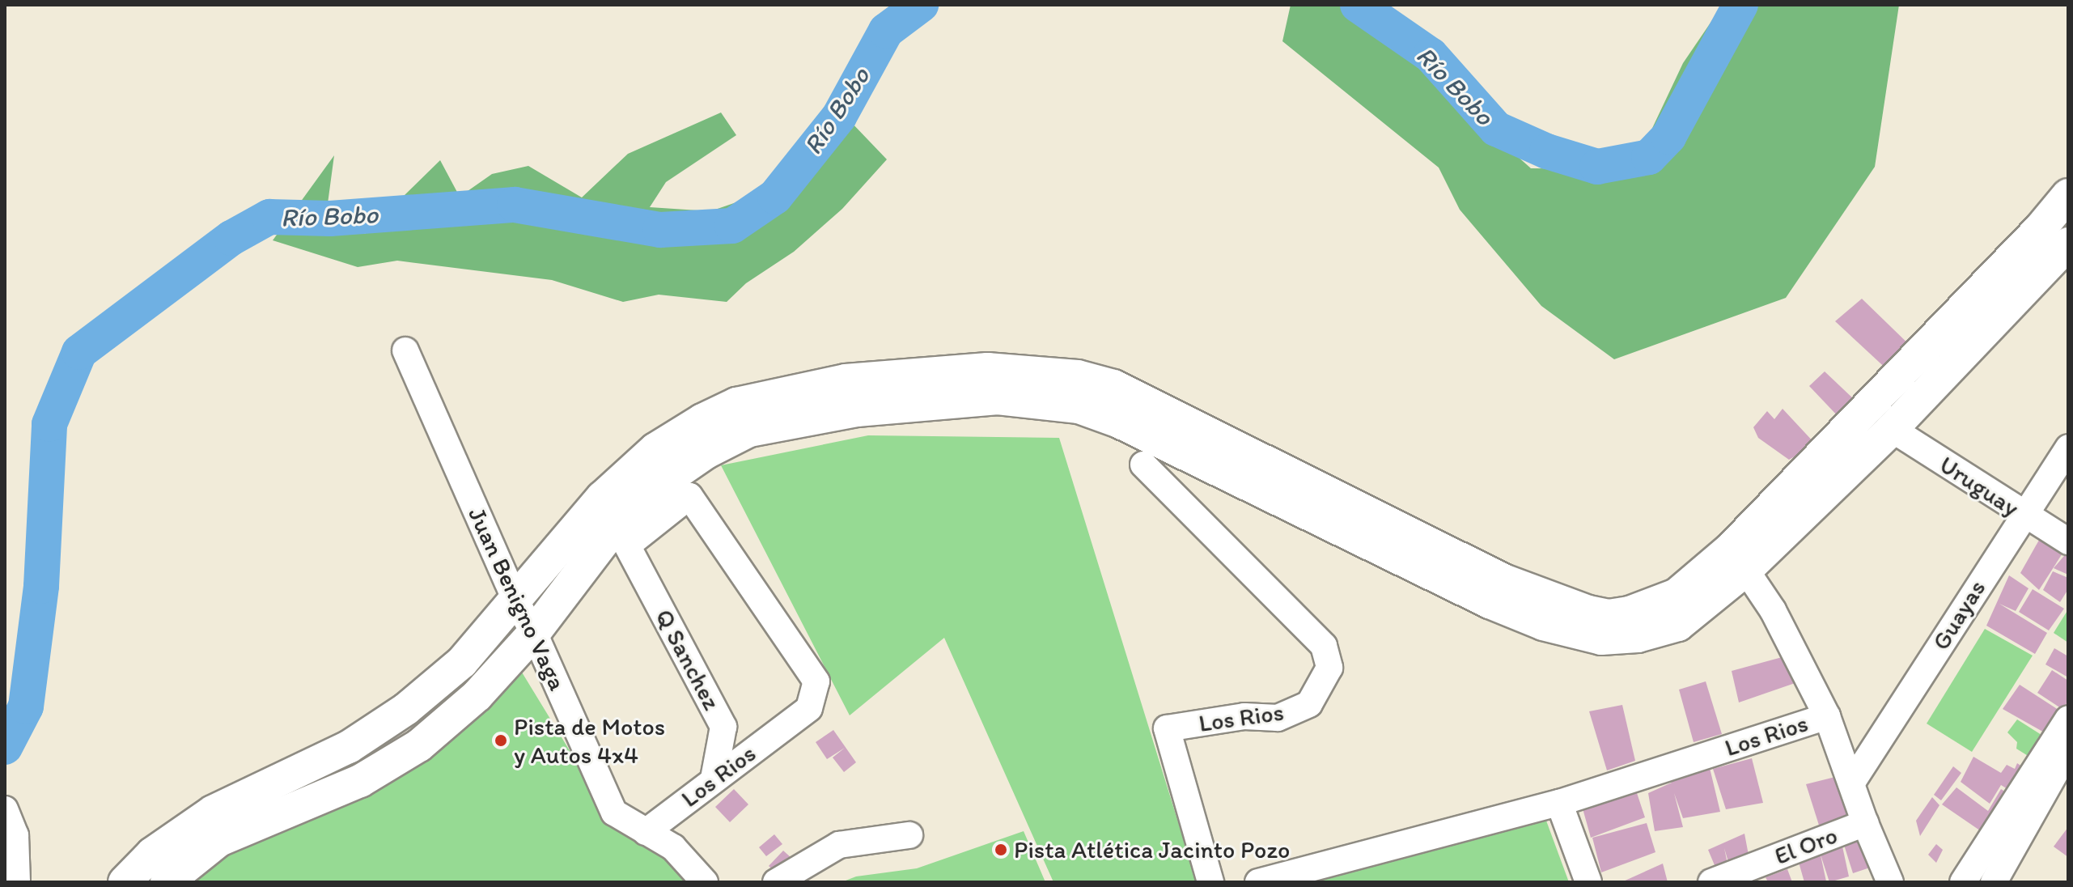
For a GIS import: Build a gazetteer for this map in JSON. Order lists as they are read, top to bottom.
{
  "streets": {
    "street": [
      "Uruguay",
      "Juan Benigno Vaga",
      "Guayas",
      "Q Sanchez",
      "Los Rios",
      "El Oro"
    ]
  },
  "crossings": [
    ["Uruguay", "Guayas"],
    ["Juan Benigno Vaga", "Los Rios"],
    ["Q Sanchez", "Los Rios"]
  ],
  "water": ["Río Bobo"],
  "places": ["Pista de Motos y Autos 4x4", "Pista Atlética Jacinto Pozo"]
}
